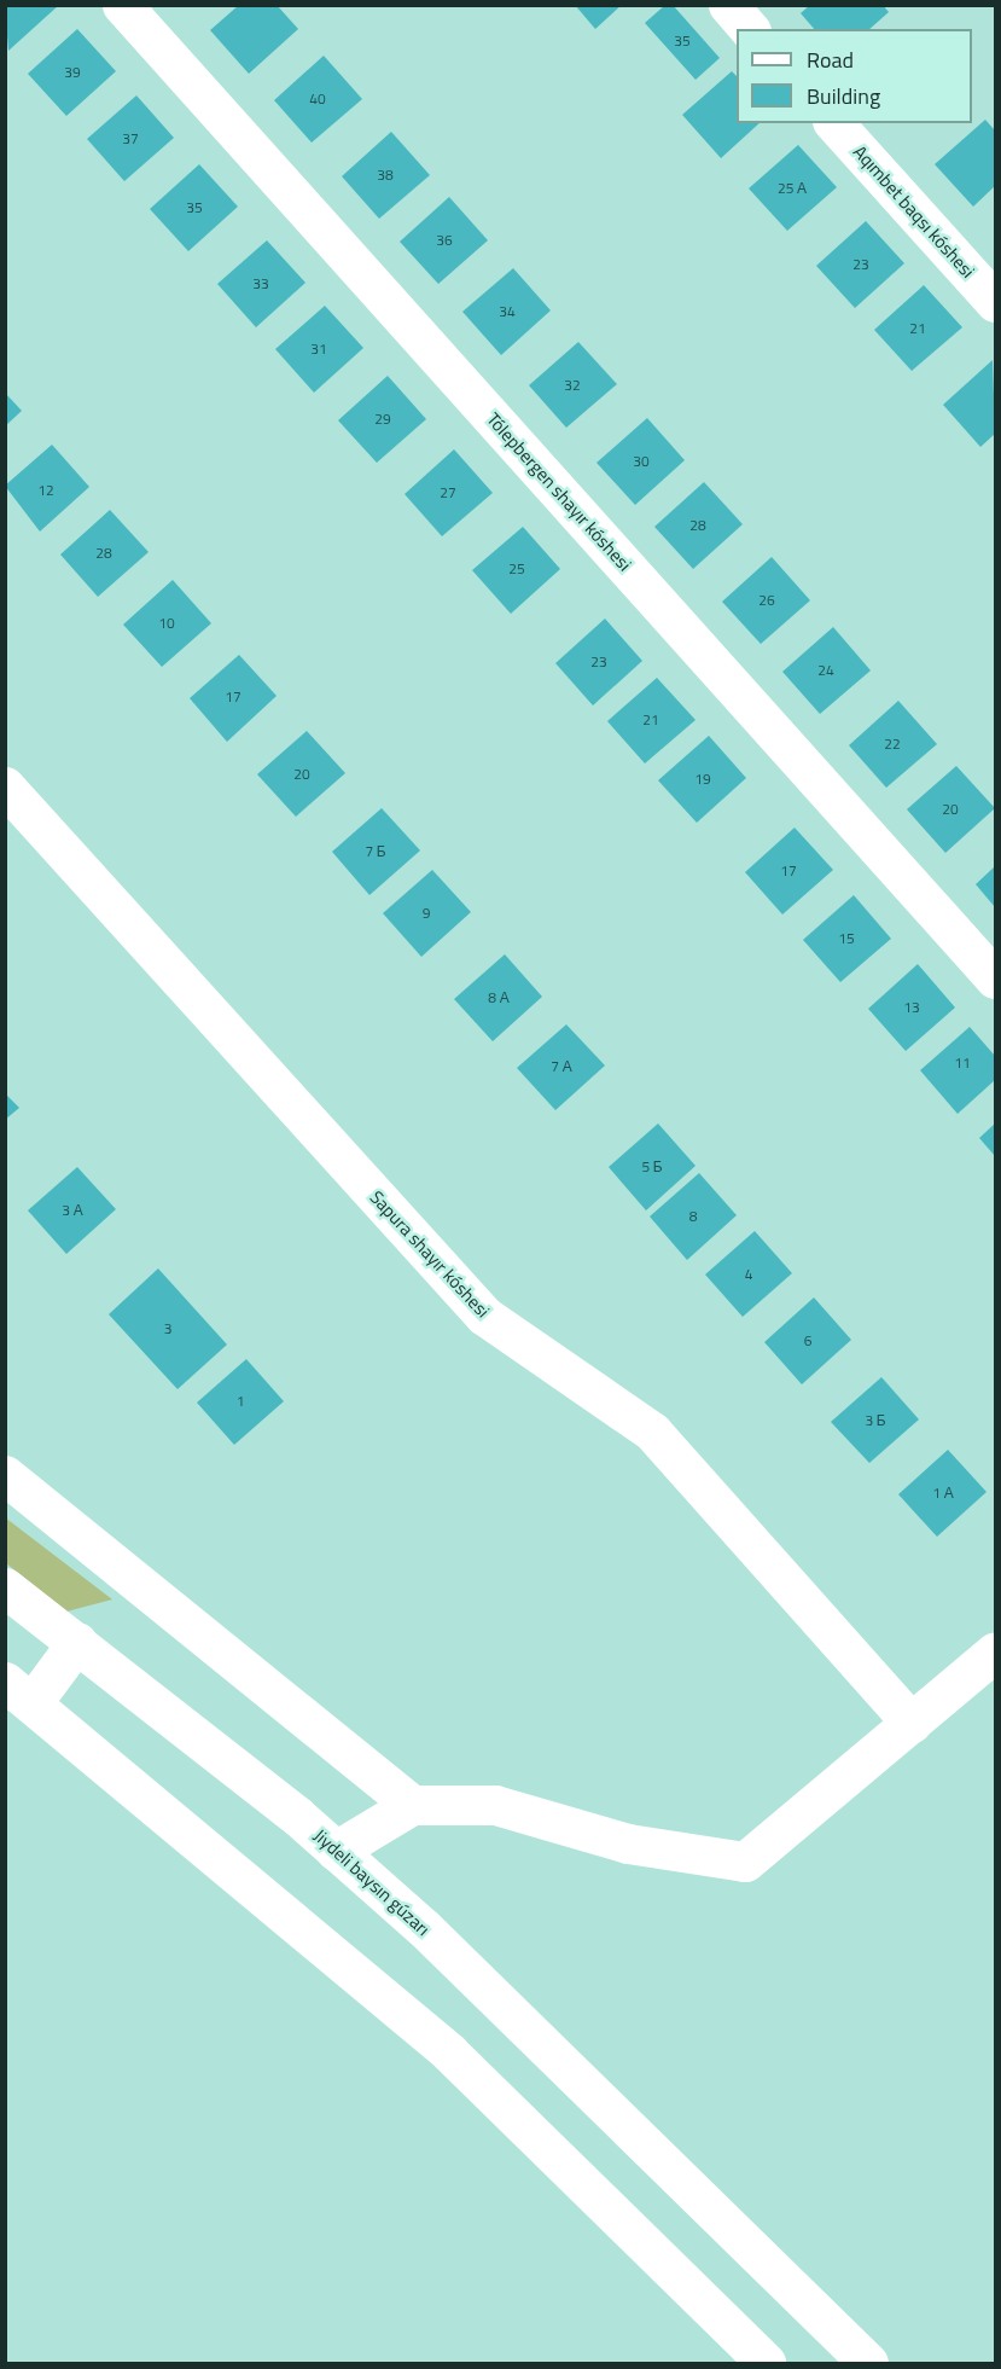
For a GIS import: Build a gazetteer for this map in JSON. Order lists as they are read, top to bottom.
{
  "streets": {
    "street": [
      "Aqımbet baqsı kóshesi",
      "Tólepbergen shayır kóshesi",
      "Sapura shayır kóshesi",
      "Jiydeli baysın gúzarı"
    ]
  },
  "house_numbers": [
    "35",
    "39",
    "40",
    "37",
    "38",
    "25 А",
    "35",
    "36",
    "23",
    "33",
    "34",
    "21",
    "31",
    "32",
    "29",
    "30",
    "12",
    "27",
    "28",
    "28",
    "25",
    "26",
    "10",
    "23",
    "24",
    "17",
    "21",
    "22",
    "20",
    "19",
    "20",
    "7 Б",
    "17",
    "9",
    "15",
    "8 А",
    "13",
    "11",
    "7 А",
    "5 Б",
    "3 А",
    "8",
    "4",
    "3",
    "6",
    "1",
    "3 Б",
    "1 А"
  ],
  "legend": ["Road", "Building"]
}
